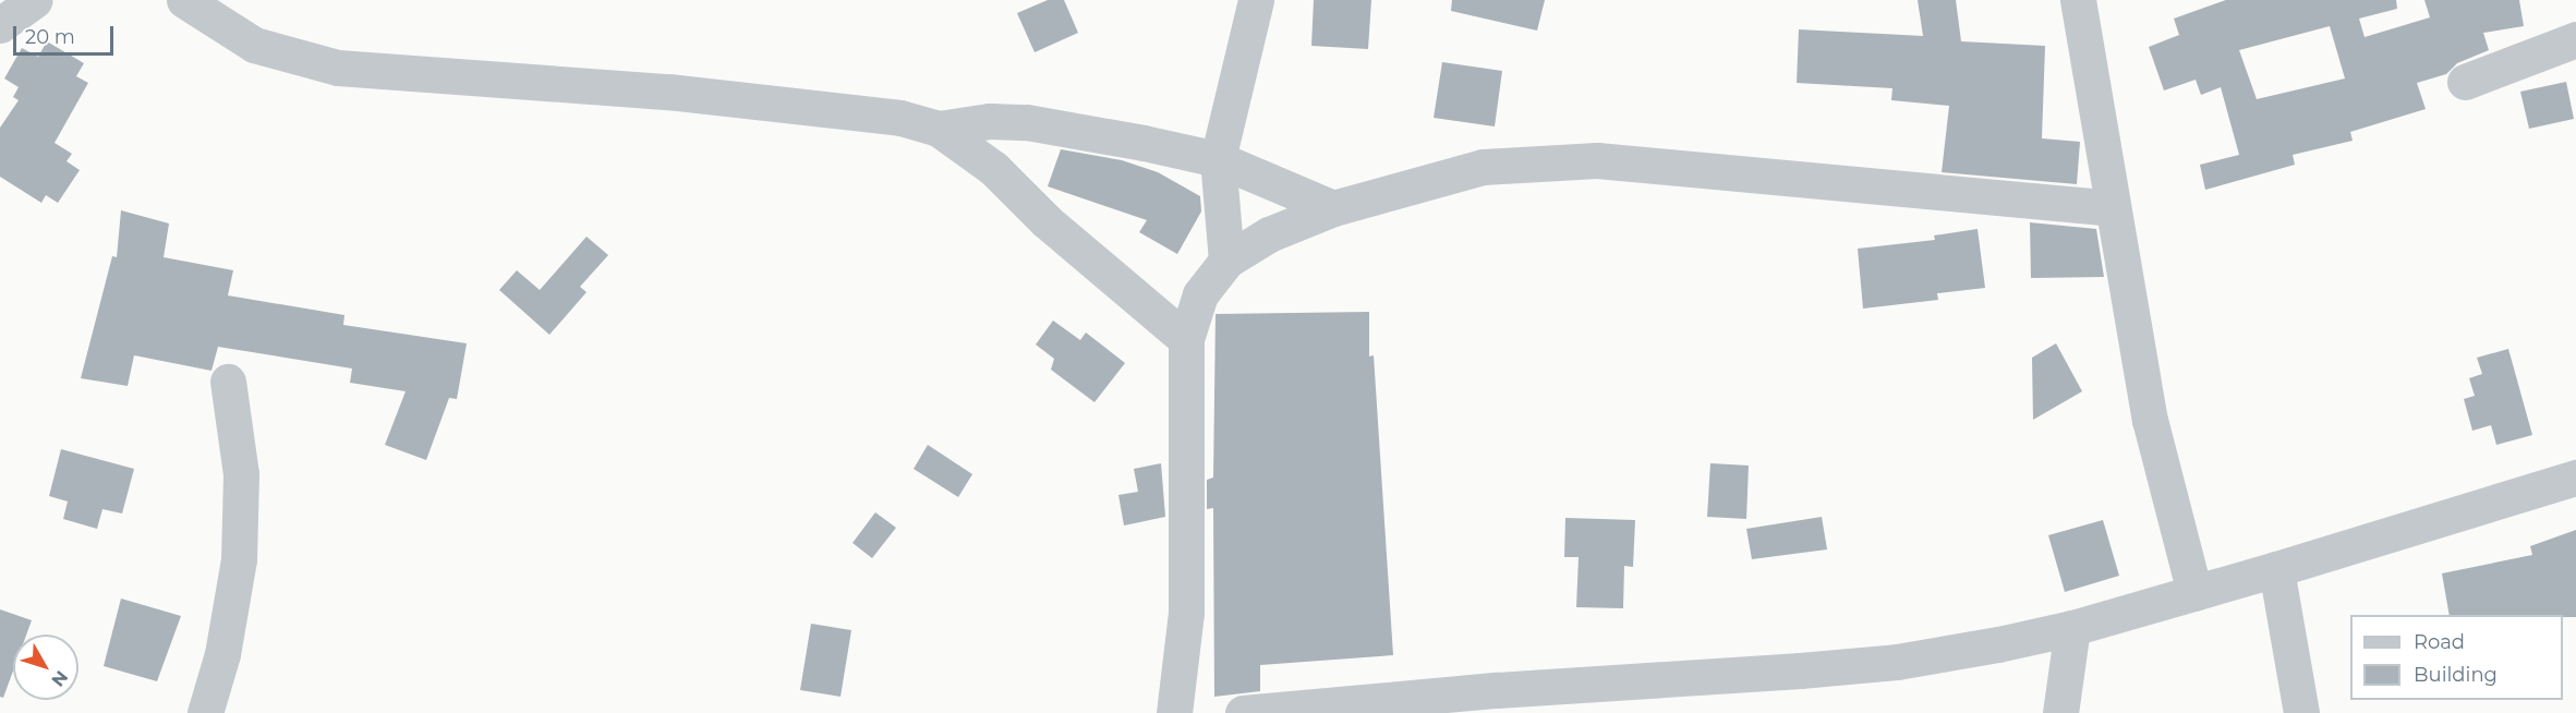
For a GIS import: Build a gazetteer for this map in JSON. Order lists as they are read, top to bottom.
{
  "legend": ["Road", "Building"],
  "scale_bar": "20 m",
  "north": "bottom right"
}
